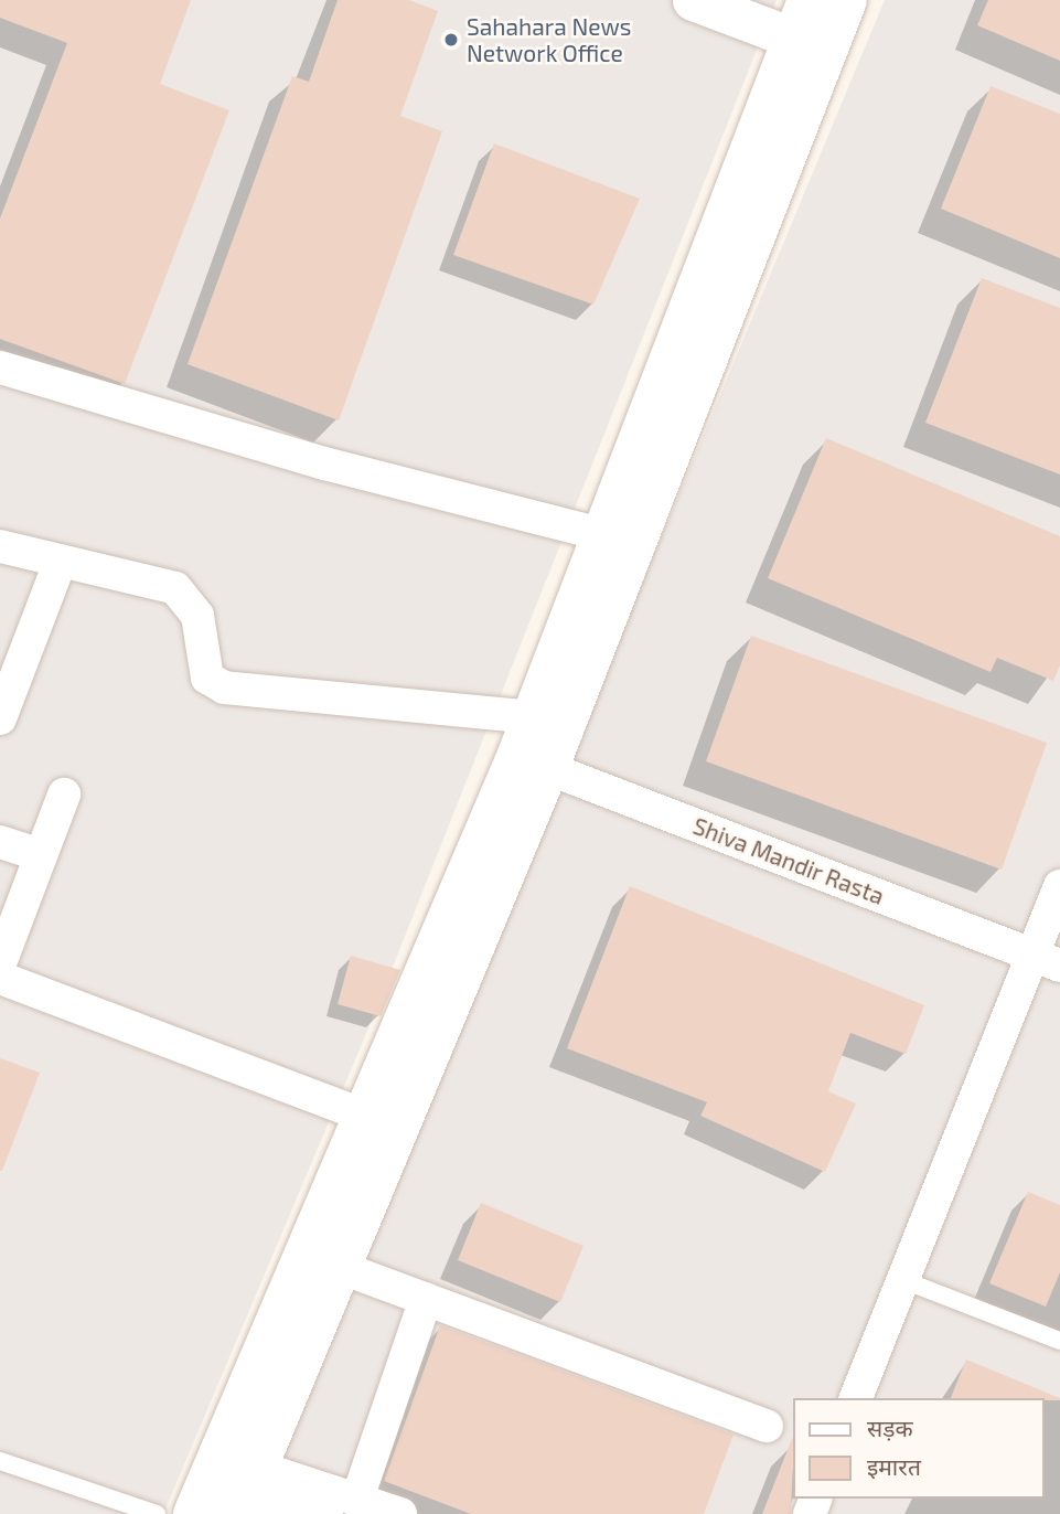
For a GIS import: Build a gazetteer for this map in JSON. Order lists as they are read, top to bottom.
{
  "streets": {
    "street": ["Shiva Mandir Rasta"]
  },
  "places": ["Sahahara News Network Office"],
  "legend": ["सड़क", "इमारत"]
}
